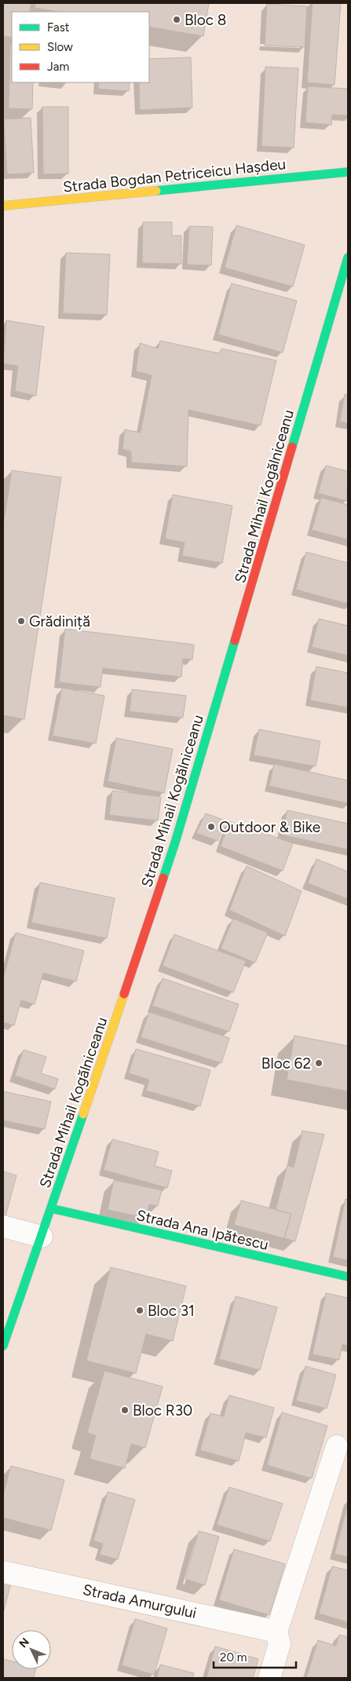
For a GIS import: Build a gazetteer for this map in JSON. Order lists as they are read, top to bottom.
{
  "streets": {
    "street": [
      "Strada Bogdan Petriceicu Hașdeu",
      "Strada Mihail Kogălniceanu",
      "Strada Ana Ipătescu",
      "Strada Amurgului"
    ]
  },
  "crossings": [
    ["Strada Mihail Kogălniceanu", "Strada Ana Ipătescu"]
  ],
  "places": [
    "Bloc 8",
    "Grădiniță",
    "Outdoor & Bike",
    "Bloc 62",
    "Bloc 31",
    "Bloc R30"
  ],
  "legend": ["Fast", "Slow", "Jam"],
  "scale_bar": "20 m",
  "north": "top left"
}
